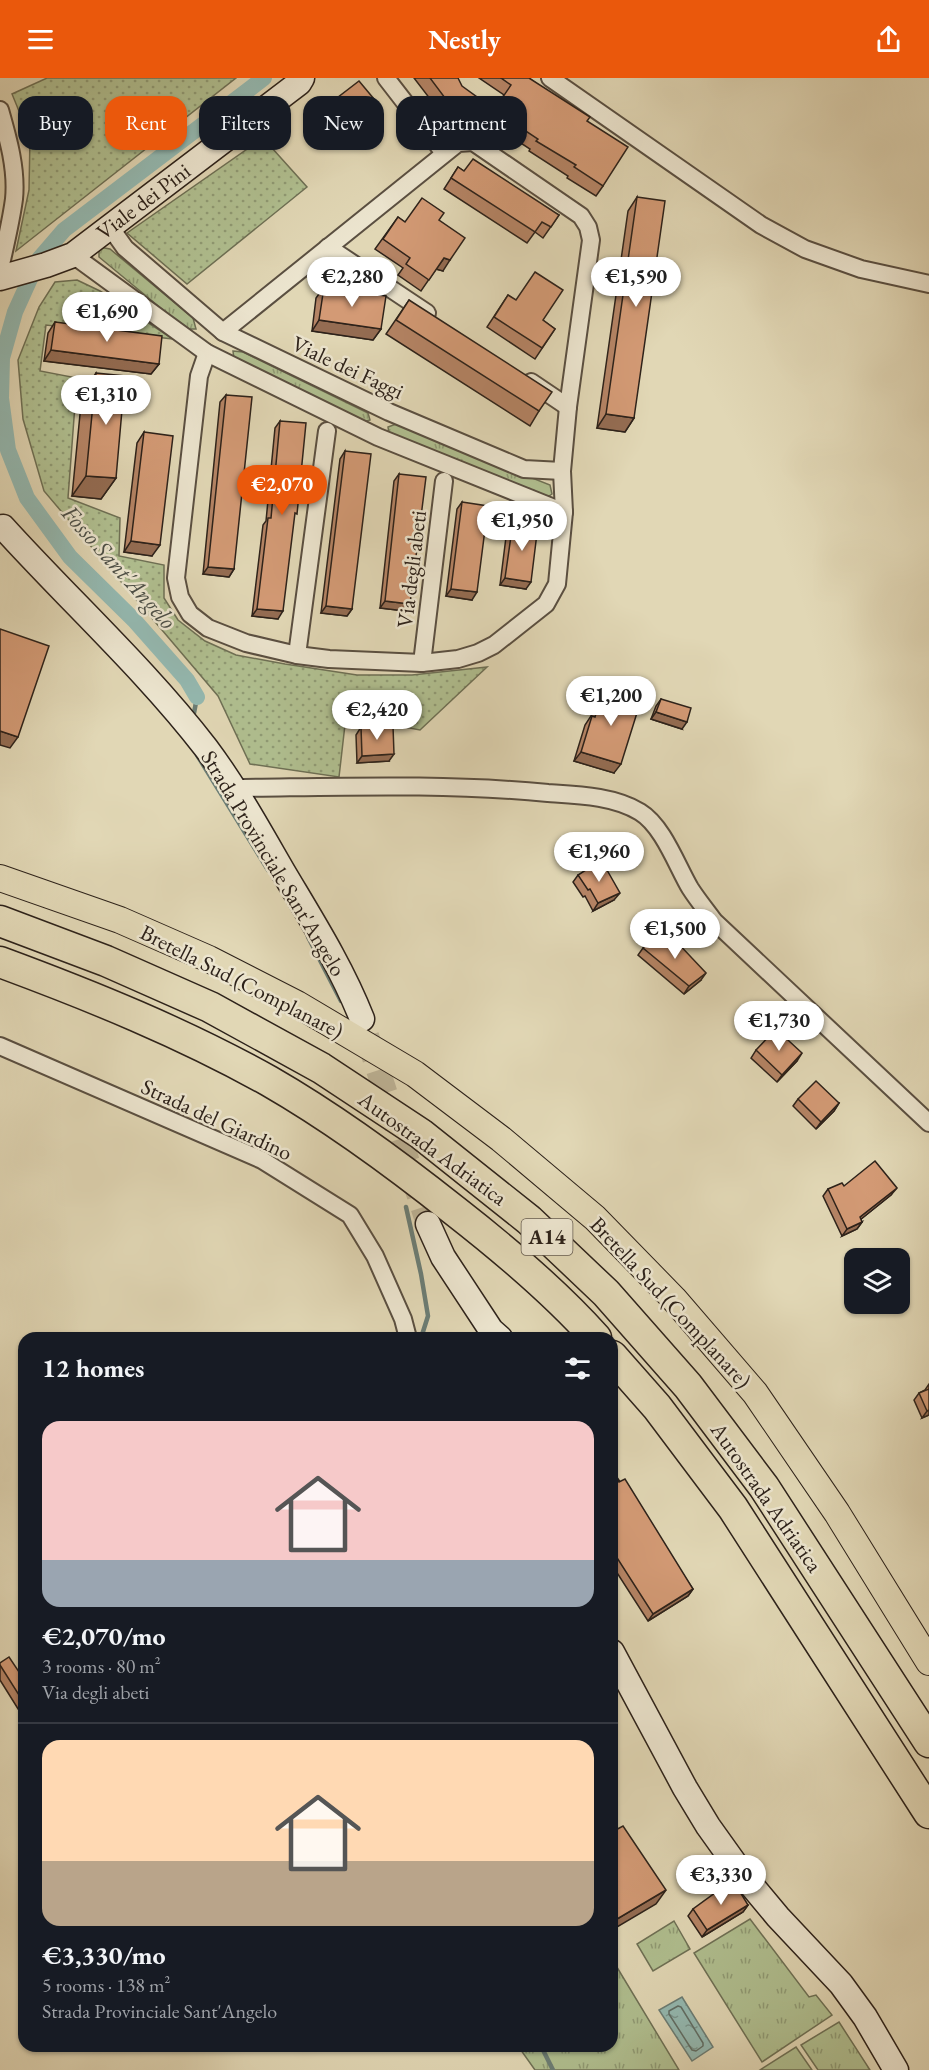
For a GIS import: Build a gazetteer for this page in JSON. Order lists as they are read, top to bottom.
{
  "streets": {
    "highway": ["Autostrada Adriatica", "A14"],
    "main road": ["Viale dei Pini", "Strada Provinciale Sant'Angelo", "Bretella Sud (Complanare)"],
    "street": ["Viale dei Faggi", "Via degli abeti", "Strada del Giardino"]
  },
  "crossings": [
    ["Viale dei Pini", "Viale dei Faggi"]
  ],
  "water": ["Fosso Sant'Angelo"],
  "page": {
    "header": "Nestly",
    "chip": [
      "Buy",
      "Rent",
      "Filters",
      "New",
      "Apartment"
    ],
    "price": [
      "€2,280",
      "€1,590",
      "€1,690",
      "€1,310",
      "€2,070",
      "€1,950",
      "€1,200",
      "€2,420",
      "€1,960",
      "€1,500",
      "€1,730",
      "€3,330"
    ],
    "heading": "12 homes",
    "list": [
      {
        "name": "€2,070/mo",
        "note": "3 rooms · 80 m² · Via degli abeti"
      },
      {
        "name": "€3,330/mo",
        "note": "5 rooms · 138 m² · Strada Provinciale Sant'Angelo"
      }
    ]
  }
}
